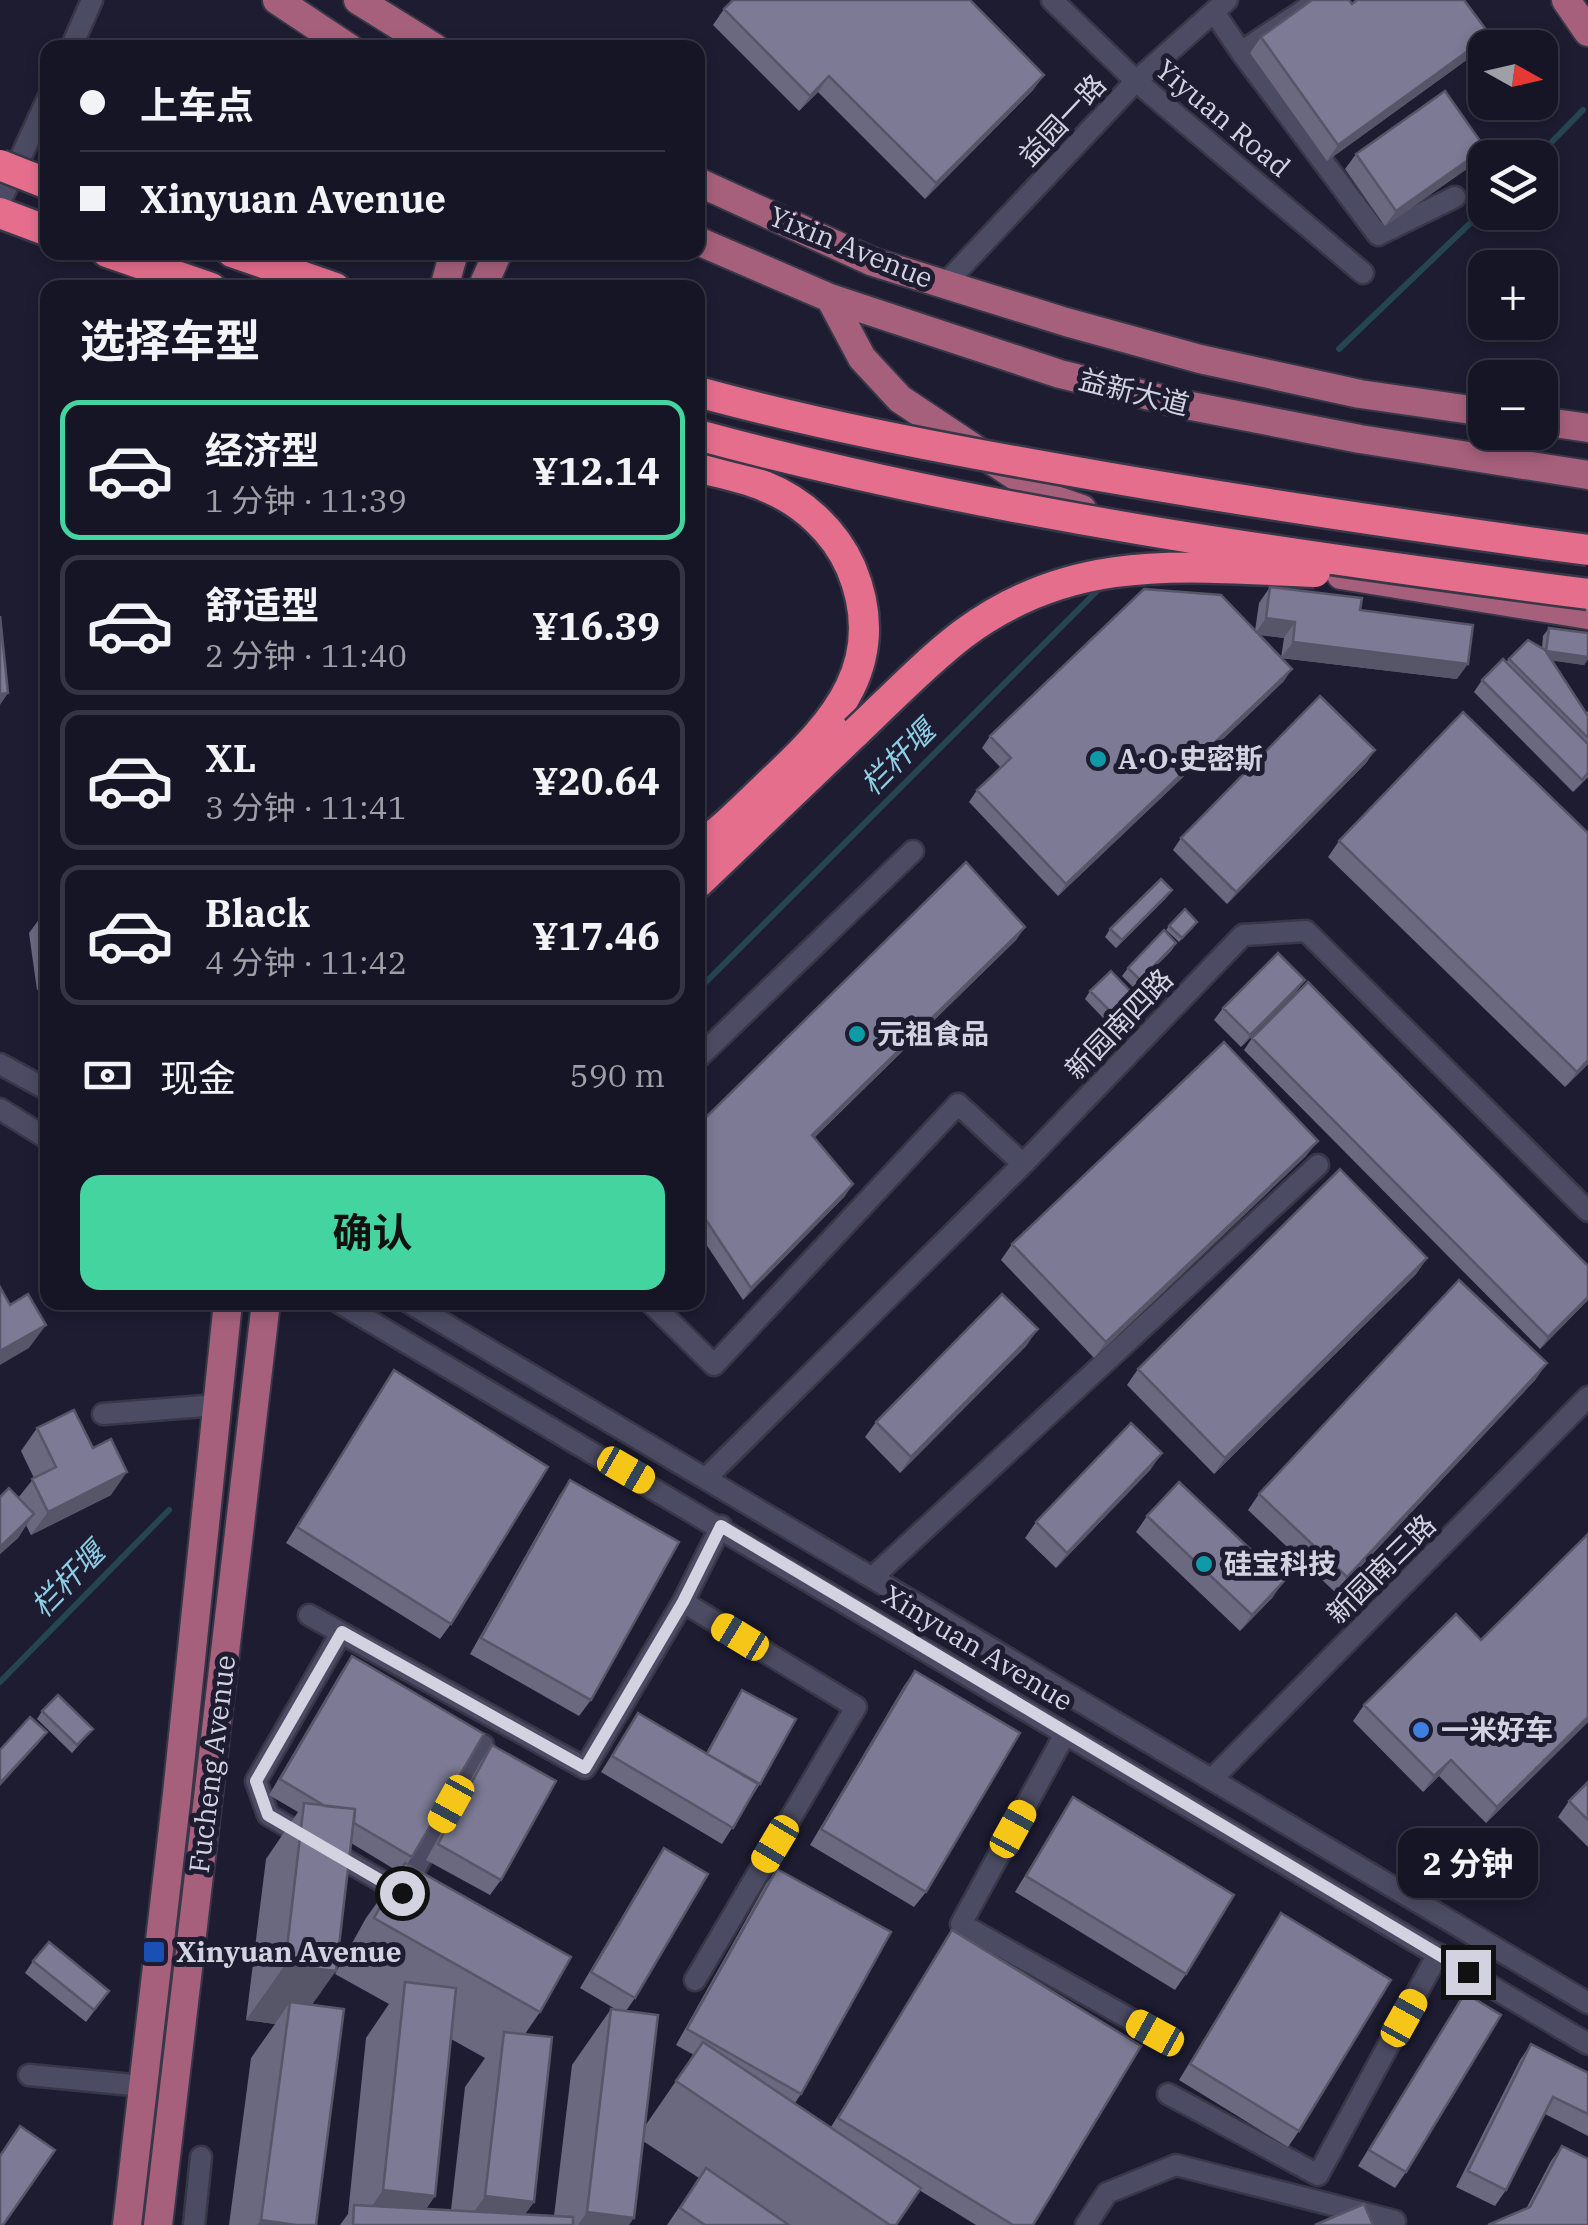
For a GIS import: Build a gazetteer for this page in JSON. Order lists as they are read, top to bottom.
{
  "streets": {
    "main road": ["Yixin Avenue", "益新大道", "Fucheng Avenue"],
    "street": [
      "Yiyuan Road",
      "益园一路",
      "新园南四路",
      "新园南三路",
      "Xinyuan Avenue"
    ]
  },
  "crossings": [
    ["Yiyuan Road", "益园一路"],
    ["益园一路", "Yixin Avenue"],
    ["Yixin Avenue", "益新大道"],
    ["新园南四路", "Xinyuan Avenue"],
    ["新园南三路", "Xinyuan Avenue"]
  ],
  "water": ["栏杆堰"],
  "places": {
    "other": [
      "A·O·史密斯",
      "元祖食品",
      "硅宝科技",
      "一米好车"
    ],
    "transit": ["Xinyuan Avenue"]
  },
  "north": "right",
  "page": {
    "map_buttons": ["+", "−"],
    "banner": ["上车点", "Xinyuan Avenue"],
    "heading": "选择车型",
    "list": [
      {
        "name": "经济型",
        "note": "1 分钟 · 11:39",
        "value": "¥12.14"
      },
      {
        "name": "舒适型",
        "note": "2 分钟 · 11:40",
        "value": "¥16.39"
      },
      {
        "name": "XL",
        "note": "3 分钟 · 11:41",
        "value": "¥20.64"
      },
      {
        "name": "Black",
        "note": "4 分钟 · 11:42",
        "value": "¥17.46"
      }
    ],
    "pay": ["现金", "590 m"],
    "buttons": "确认",
    "bubble": "2 分钟"
  }
}
